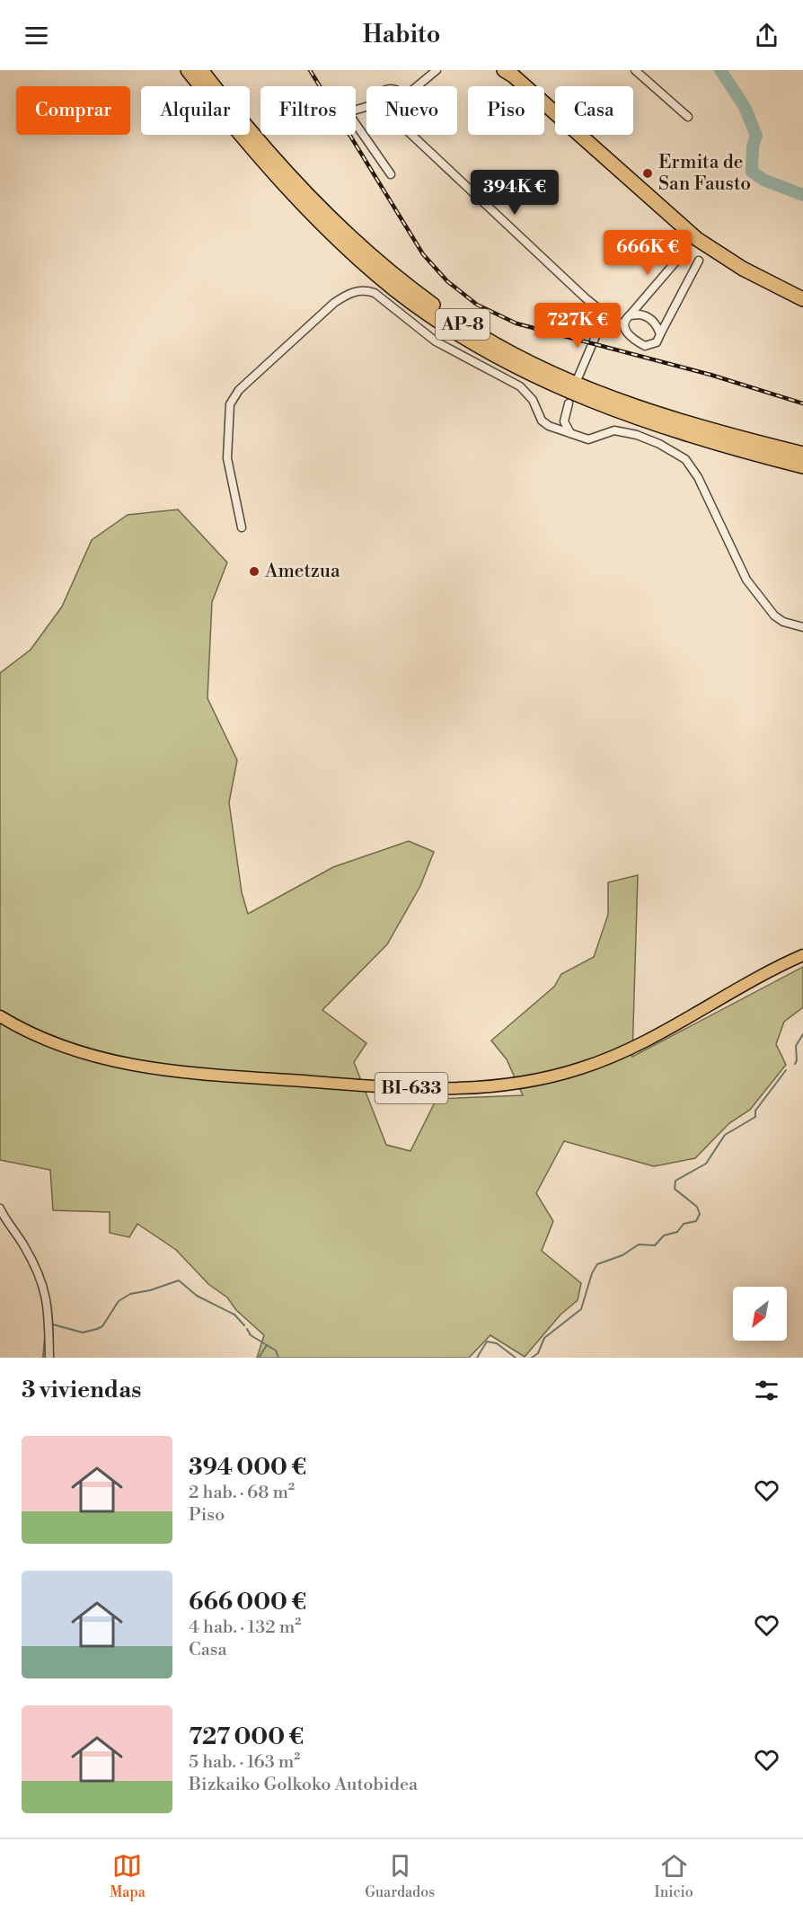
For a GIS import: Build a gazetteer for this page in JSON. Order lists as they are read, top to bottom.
{
  "streets": {
    "highway": ["AP-8"],
    "main road": ["BI-633"]
  },
  "places": ["Ermita de San Fausto", "Ametzua"],
  "north": "bottom left",
  "page": {
    "header": "Habito",
    "chip": [
      "Comprar",
      "Alquilar",
      "Filtros",
      "Nuevo",
      "Piso",
      "Casa"
    ],
    "price": ["394K €", "666K €", "727K €"],
    "heading": "3 viviendas",
    "list": [
      {
        "name": "394 000 €",
        "note": "2 hab. · 68 m² · Piso"
      },
      {
        "name": "666 000 €",
        "note": "4 hab. · 132 m² · Casa"
      },
      {
        "name": "727 000 €",
        "note": "5 hab. · 163 m² · Bizkaiko Golkoko Autobidea"
      }
    ],
    "tabs": ["Mapa", "Guardados", "Inicio"]
  }
}
